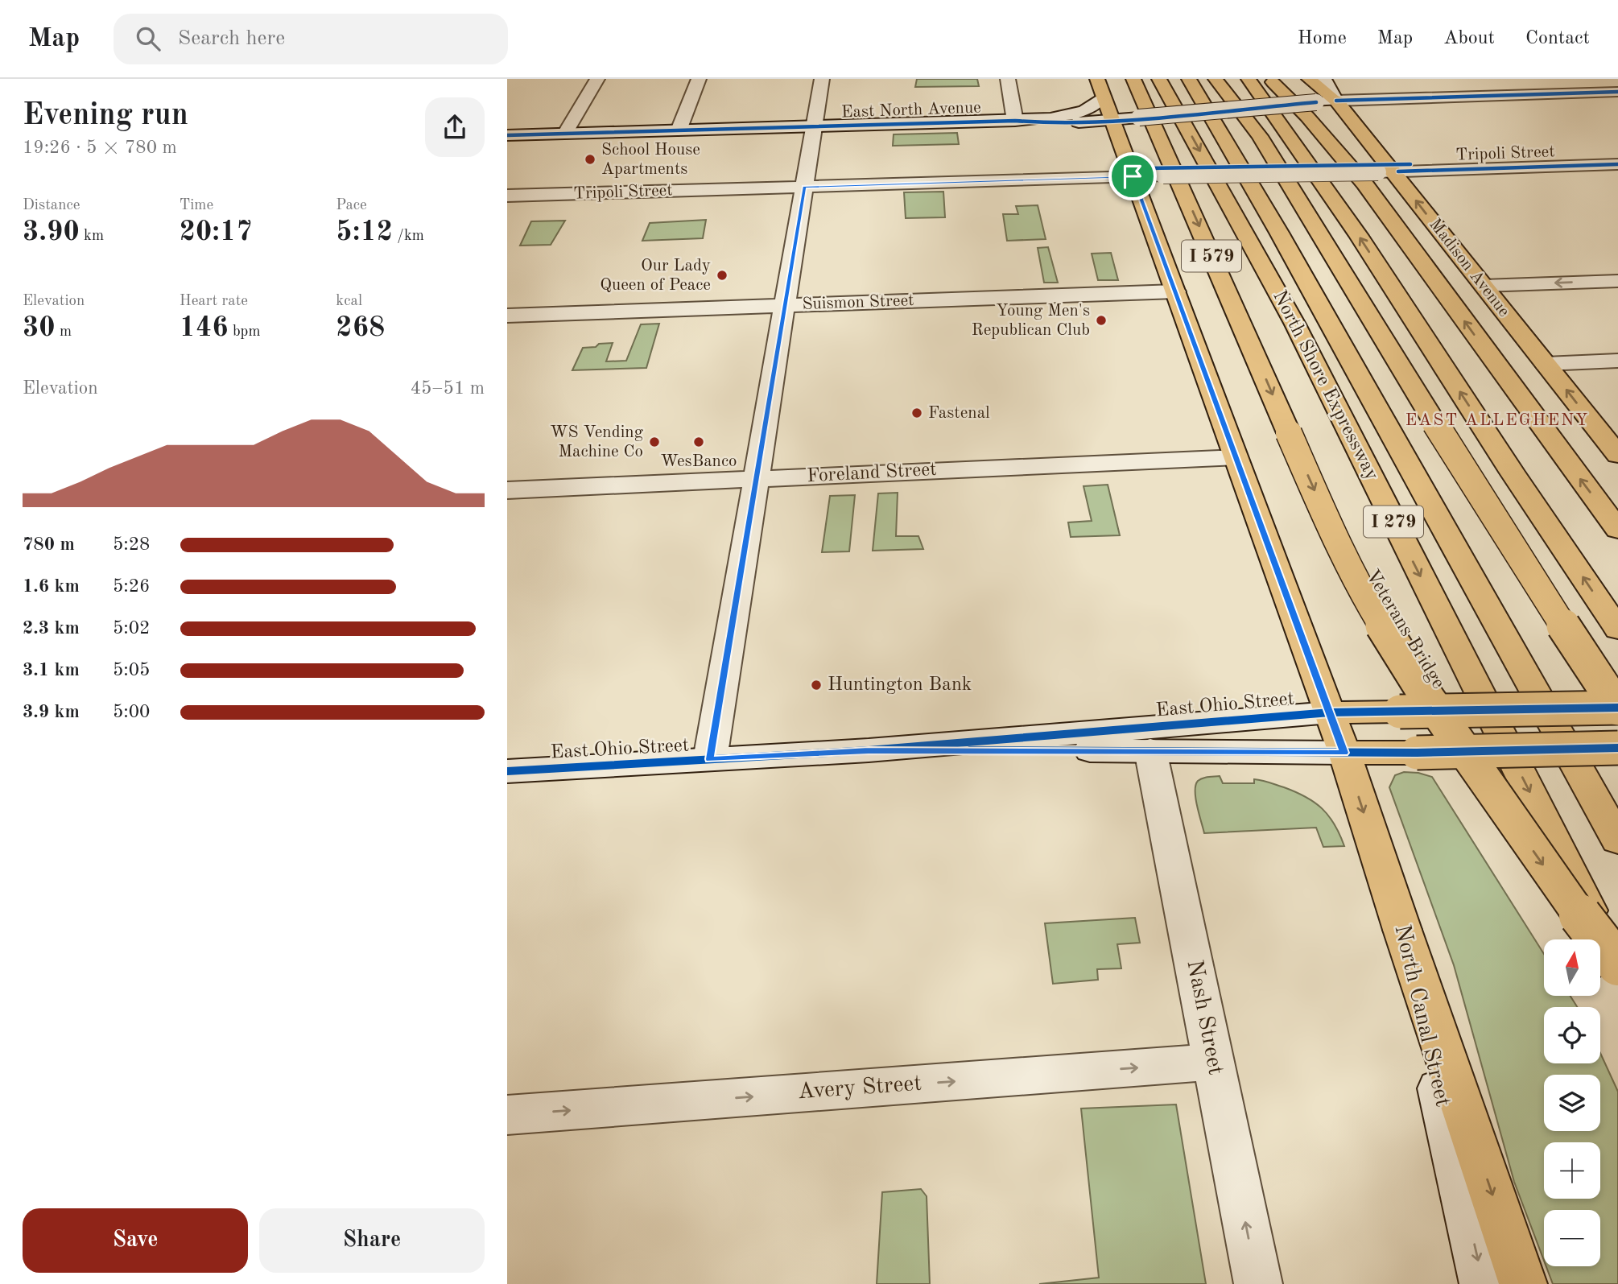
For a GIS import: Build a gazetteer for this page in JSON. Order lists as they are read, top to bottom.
{
  "streets": {
    "main road": [
      "I 579",
      "Madison Avenue",
      "North Shore Expressway",
      "I 279",
      "Veterans Bridge",
      "East Ohio Street",
      "North Canal Street"
    ],
    "street": [
      "East North Avenue",
      "Tripoli Street",
      "Suismon Street",
      "Foreland Street",
      "Nash Street",
      "Avery Street"
    ]
  },
  "crossings": [
    ["East North Avenue", "Madison Avenue"],
    ["East North Avenue", "North Canal Street"],
    ["Tripoli Street", "Madison Avenue"],
    ["Tripoli Street", "North Canal Street"],
    ["Suismon Street", "North Canal Street"],
    ["Foreland Street", "North Canal Street"],
    ["East Ohio Street", "North Canal Street"],
    ["East Ohio Street", "Nash Street"],
    ["Nash Street", "Avery Street"]
  ],
  "one_way": ["Madison Avenue", "Nash Street", "Avery Street"],
  "districts": ["EAST ALLEGHENY"],
  "places": [
    "School House Apartments",
    "Our Lady Queen of Peace",
    "Young Men's Republican Club",
    "Fastenal",
    "WS Vending Machine Co",
    "WesBanco",
    "Huntington Bank"
  ],
  "north": "top",
  "page": {
    "header": "Map",
    "search": "Search here",
    "nav": [
      "Home",
      "Map",
      "About",
      "Contact"
    ],
    "heading": ["Evening run", "19:26 · 5 × 780 m"],
    "stats": [
      ["Distance", "3.90 km"],
      ["Time", "20:17"],
      ["Pace", "5:12 /km"],
      ["Elevation", "30 m"],
      ["Heart rate", "146 bpm"],
      ["kcal", "268"]
    ],
    "chart": ["Elevation", "45–51 m"],
    "list": [
      {
        "name": "780 m",
        "note": "5:28"
      },
      {
        "name": "1.6 km",
        "note": "5:26"
      },
      {
        "name": "2.3 km",
        "note": "5:02"
      },
      {
        "name": "3.1 km",
        "note": "5:05"
      },
      {
        "name": "3.9 km",
        "note": "5:00"
      }
    ],
    "map_buttons": ["+", "−"],
    "buttons": ["Save", "Share"]
  }
}
